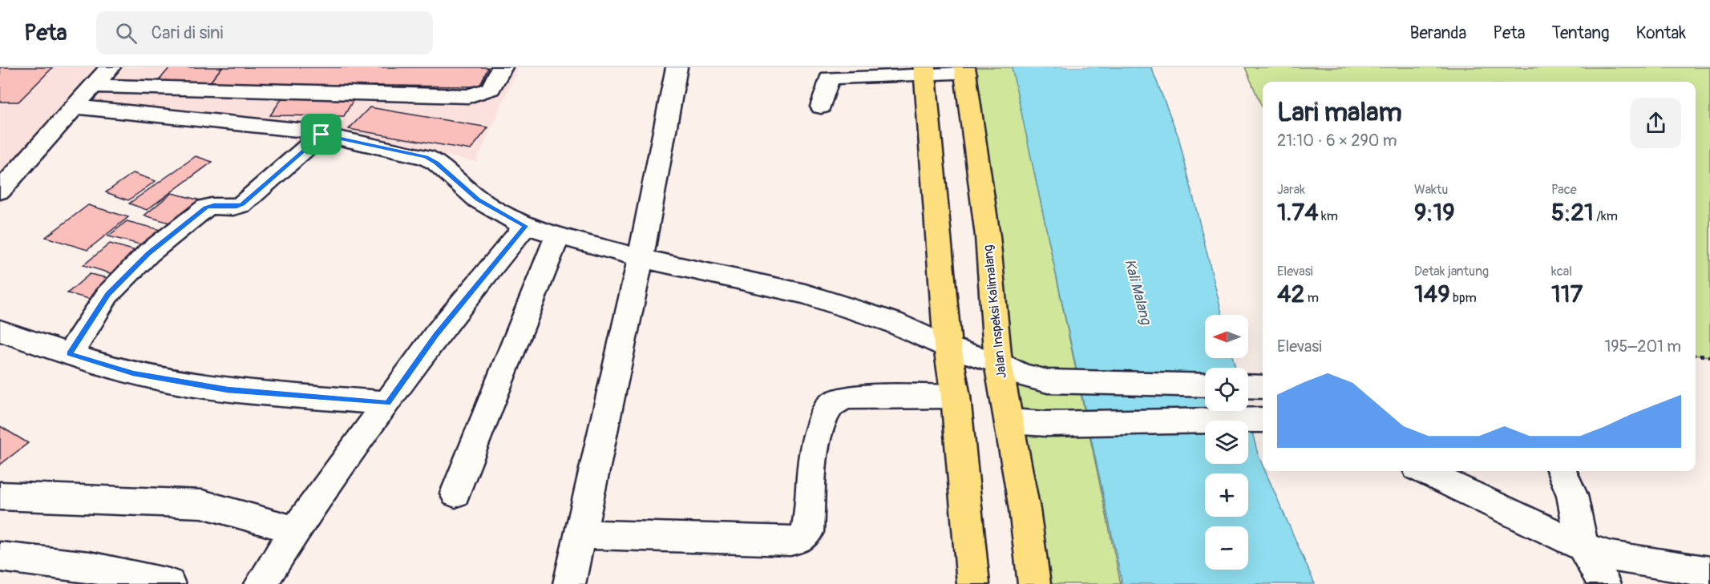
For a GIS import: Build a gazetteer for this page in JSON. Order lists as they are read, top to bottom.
{
  "streets": {
    "main road": ["Jalan Inspeksi Kalimalang"]
  },
  "water": ["Kali Malang"],
  "north": "left",
  "page": {
    "header": "Peta",
    "search": "Cari di sini",
    "nav": [
      "Beranda",
      "Peta",
      "Tentang",
      "Kontak"
    ],
    "heading": ["Lari malam", "21:10 · 6 × 290 m"],
    "stats": [
      ["Jarak", "1.74 km"],
      ["Waktu", "9:19"],
      ["Pace", "5:21 /km"],
      ["Elevasi", "42 m"],
      ["Detak jantung", "149 bpm"],
      ["kcal", "117"]
    ],
    "map_buttons": ["+", "−"],
    "chart": ["Elevasi", "195–201 m"]
  }
}
